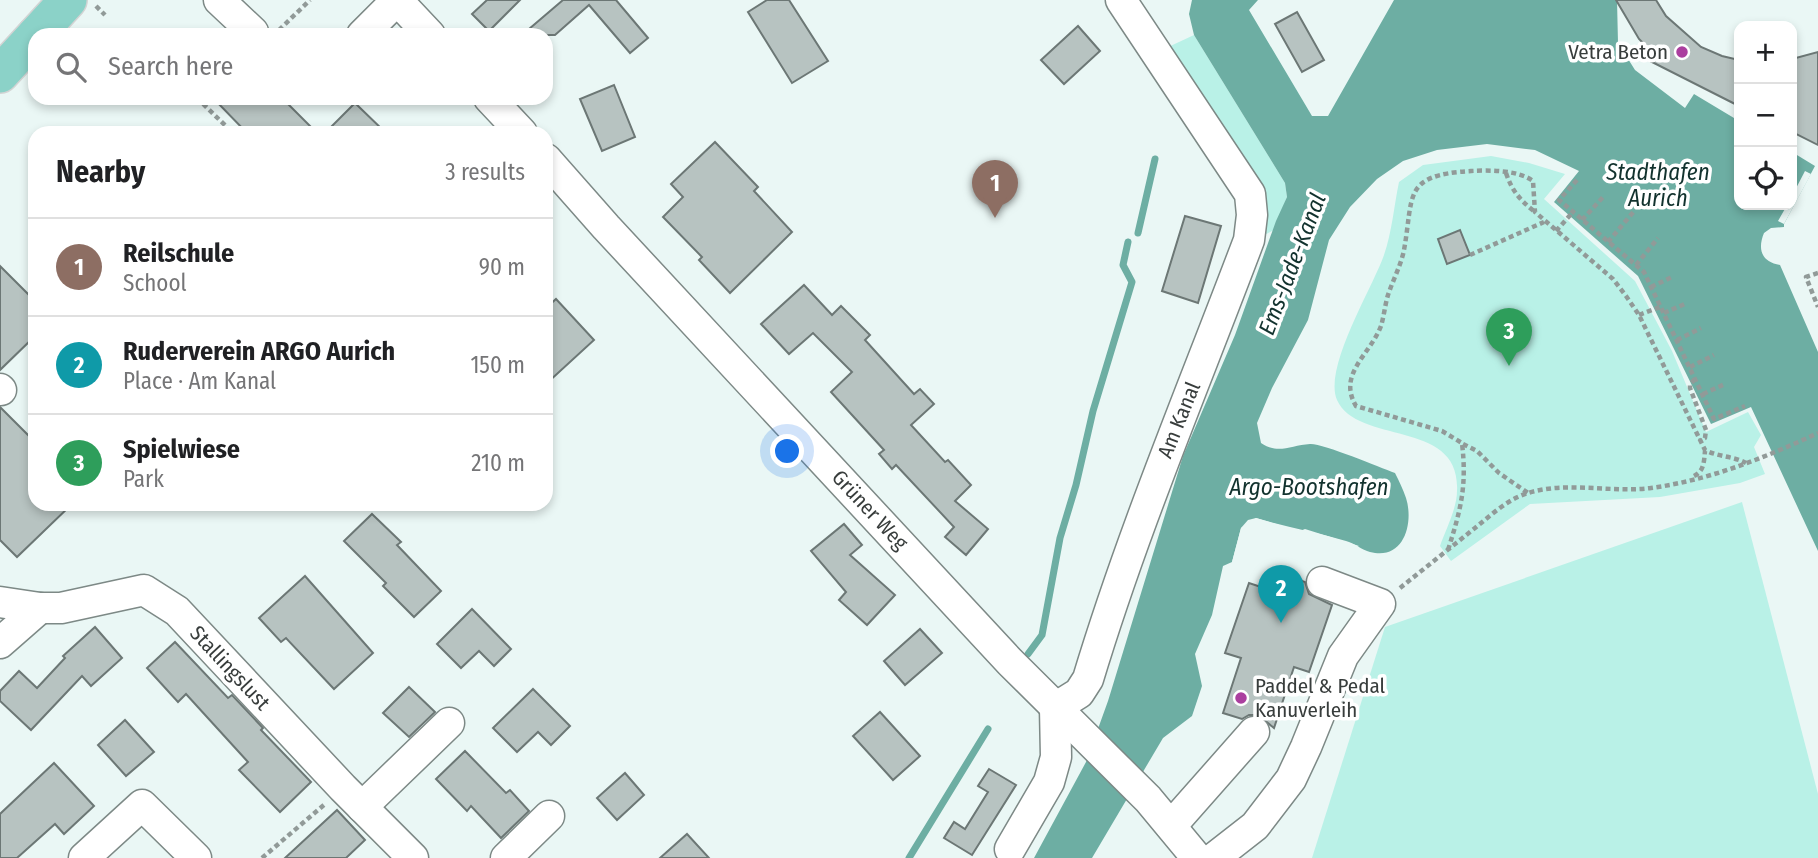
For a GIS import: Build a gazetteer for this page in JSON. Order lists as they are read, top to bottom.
{
  "streets": {
    "street": ["Am Kanal", "Grüner Weg", "Stallingslust"]
  },
  "crossings": [
    ["Am Kanal", "Grüner Weg"]
  ],
  "water": ["Stadthafen Aurich", "Ems-Jade-Kanal", "Argo-Bootshafen"],
  "places": ["Vetra Beton", "Paddel & Pedal Kanuverleih"],
  "page": {
    "map_buttons": ["+", "−"],
    "search": "Search here",
    "heading": ["Nearby", "3 results"],
    "pins": ["1", "3", "2"],
    "list": [
      {
        "mark": "1",
        "name": "Reilschule",
        "note": "School",
        "value": "90 m"
      },
      {
        "mark": "2",
        "name": "Ruderverein ARGO Aurich",
        "note": "Place · Am Kanal",
        "value": "150 m"
      },
      {
        "mark": "3",
        "name": "Spielwiese",
        "note": "Park",
        "value": "210 m"
      }
    ]
  }
}
